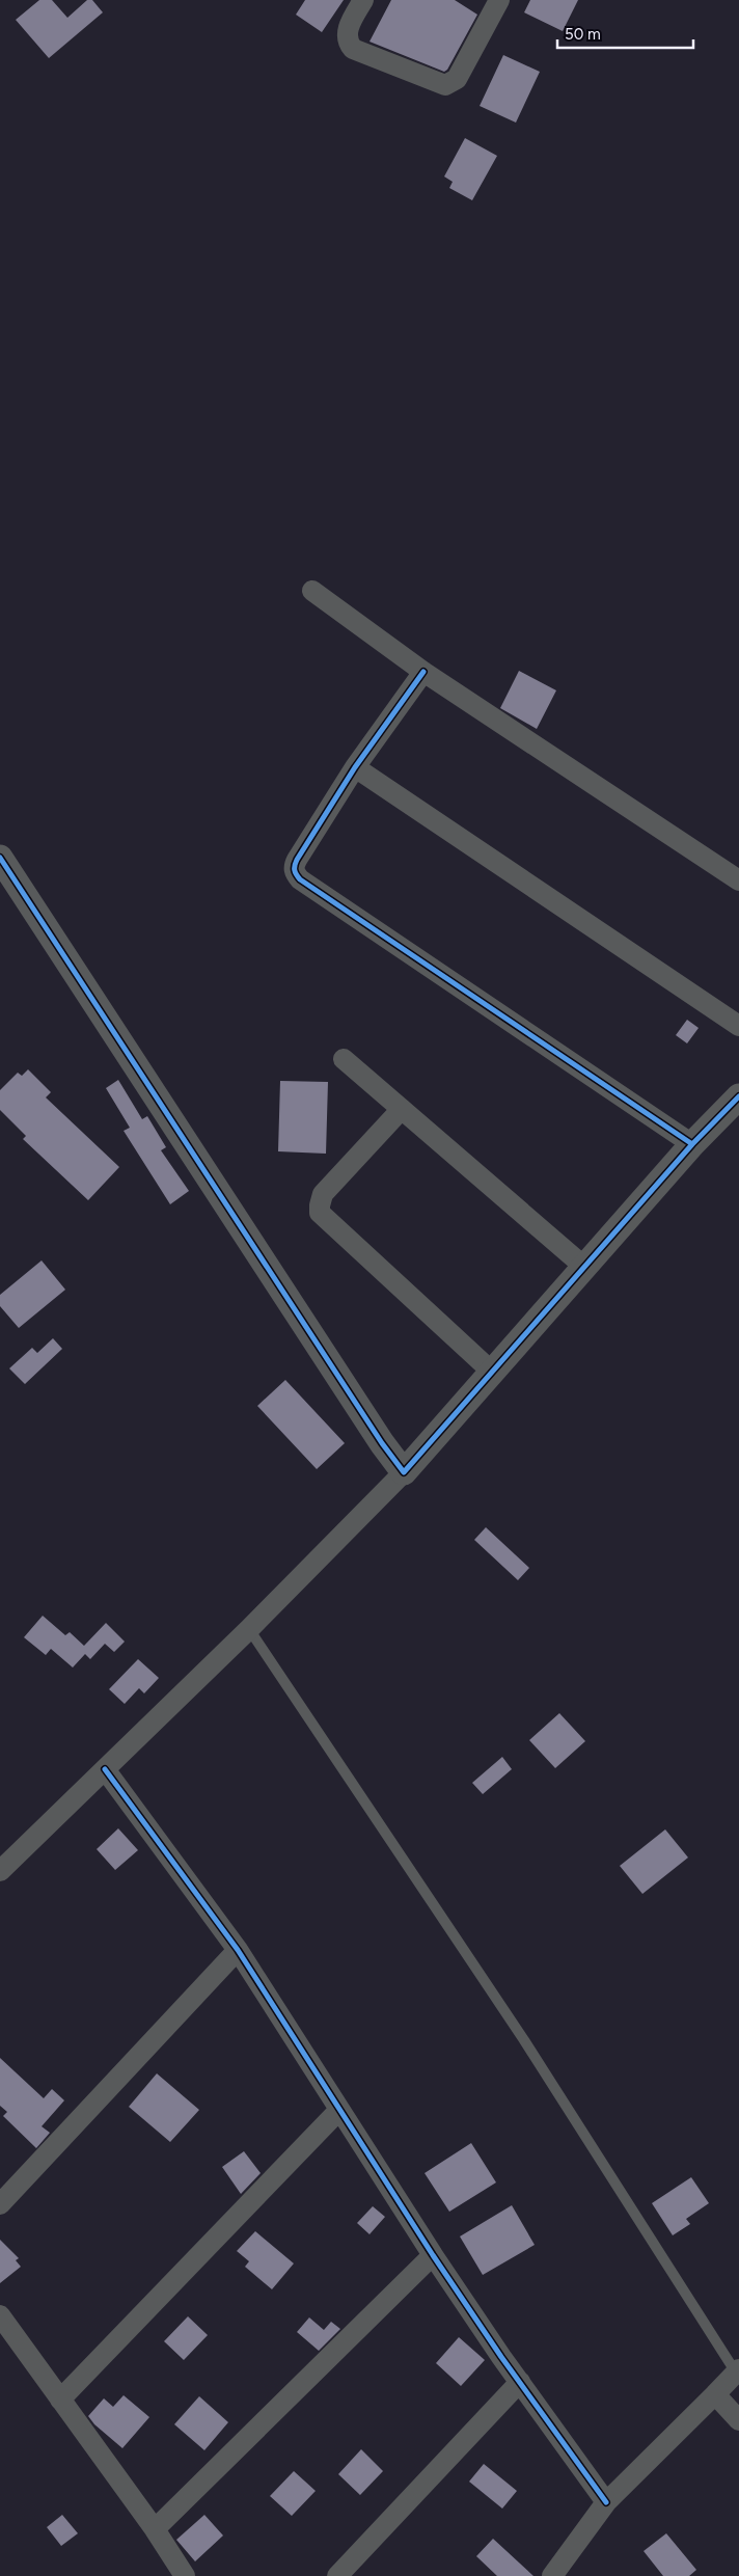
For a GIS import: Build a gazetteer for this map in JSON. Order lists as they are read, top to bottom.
{
  "scale_bar": "50 m"
}
